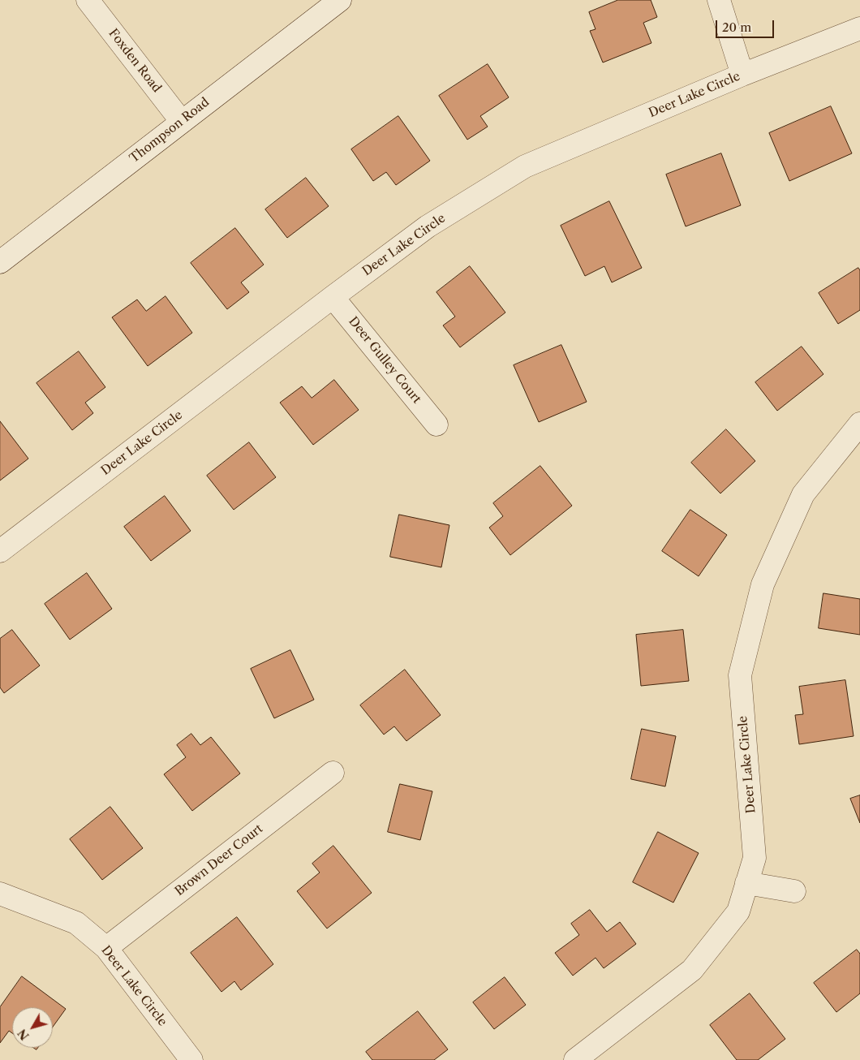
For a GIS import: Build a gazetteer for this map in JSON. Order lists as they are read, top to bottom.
{
  "streets": {
    "street": [
      "Foxden Road",
      "Deer Lake Circle",
      "Thompson Road",
      "Deer Gulley Court",
      "Brown Deer Court"
    ]
  },
  "crossings": [
    ["Foxden Road", "Thompson Road"],
    ["Deer Lake Circle", "Deer Gulley Court"],
    ["Deer Lake Circle", "Brown Deer Court"]
  ],
  "scale_bar": "20 m",
  "north": "bottom left"
}
